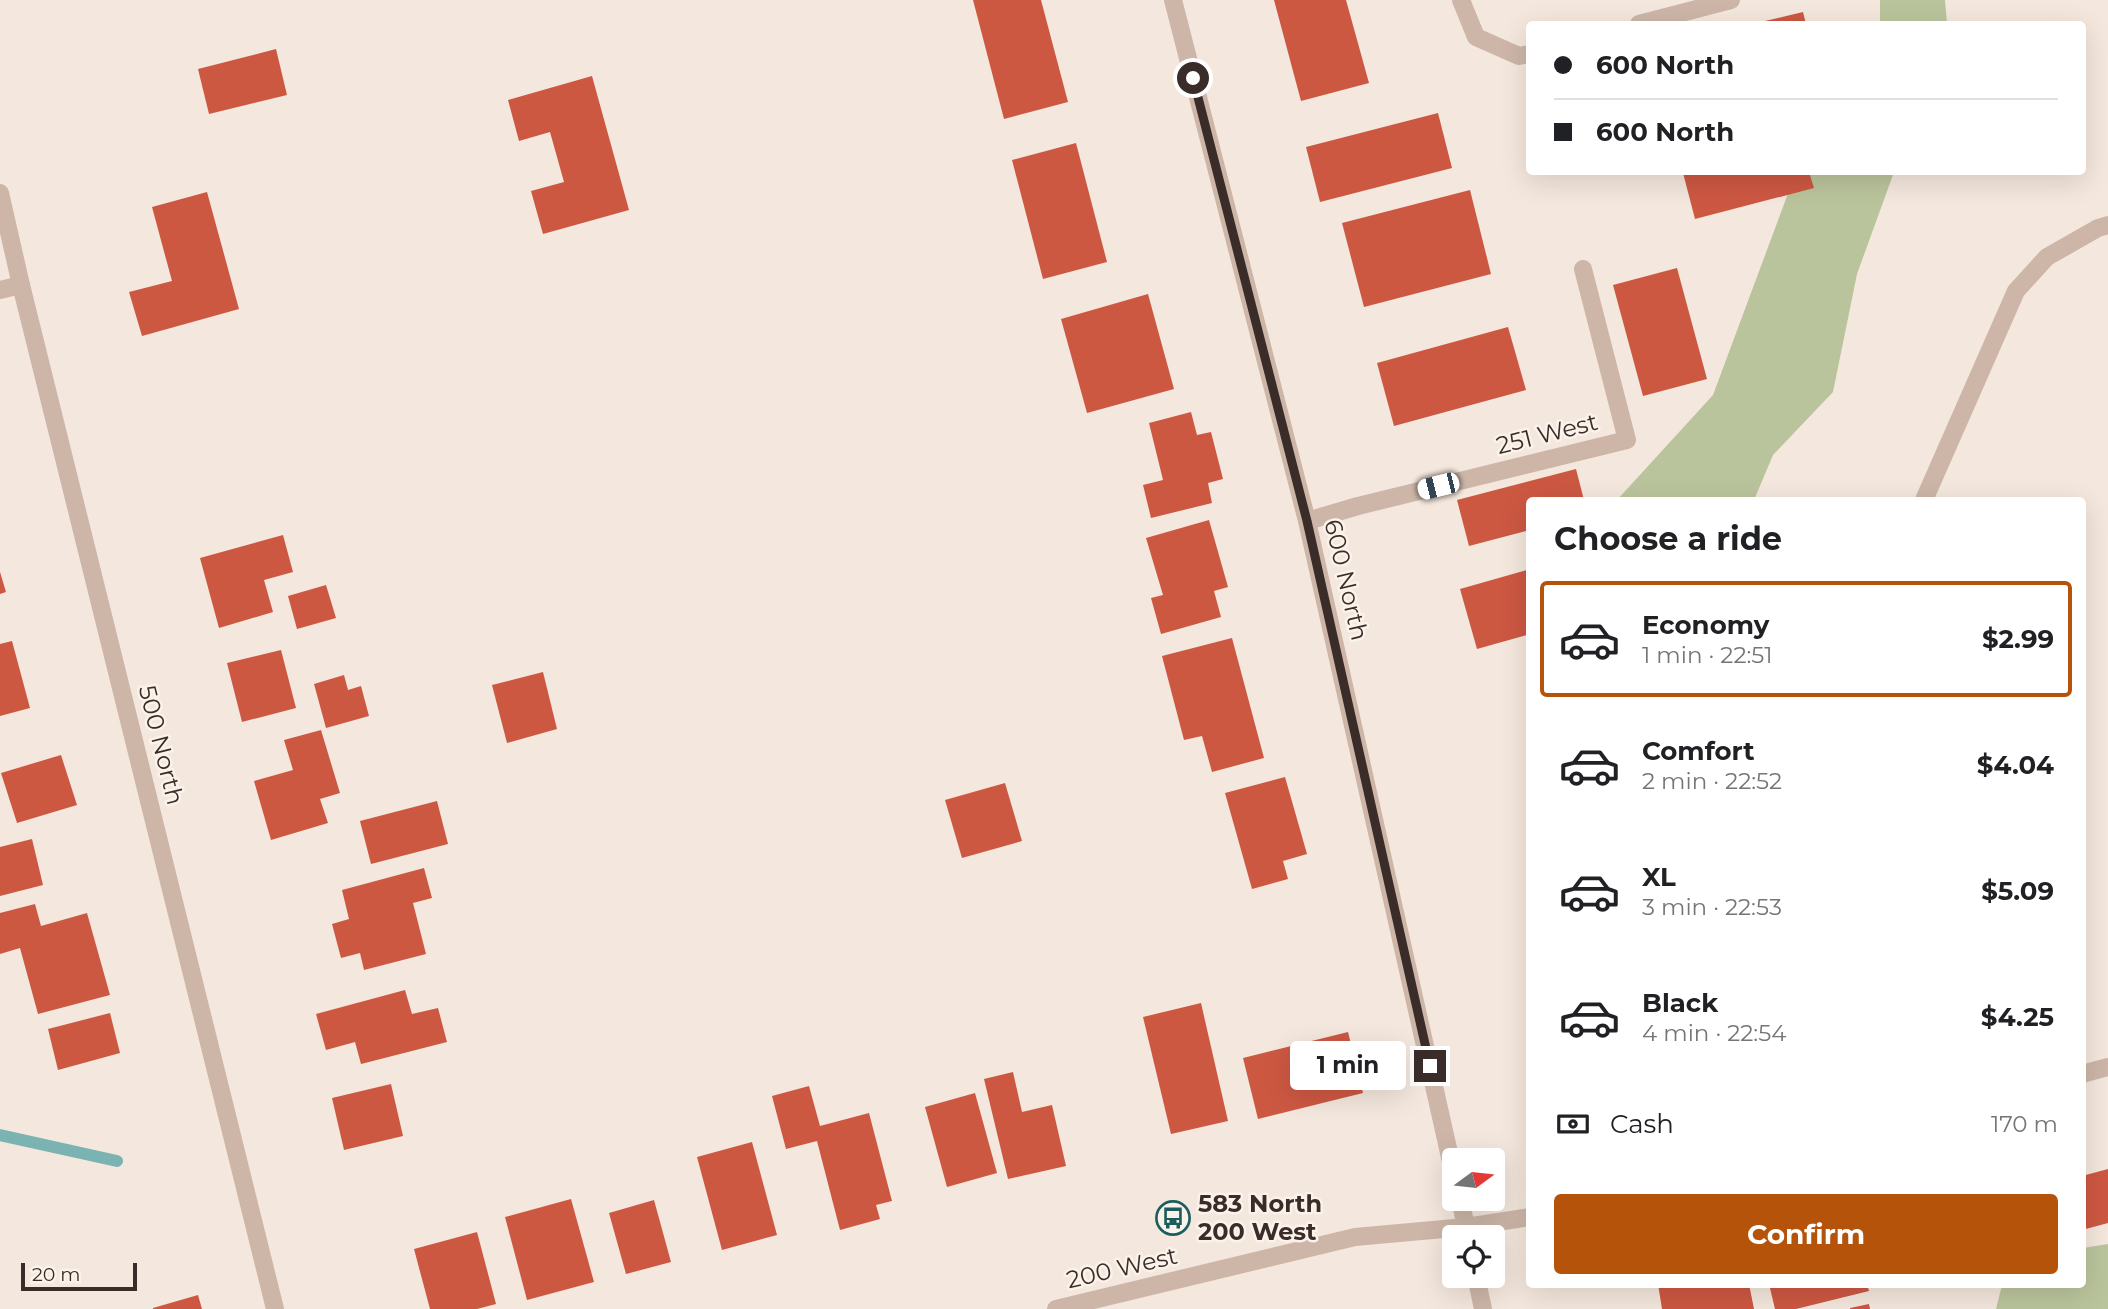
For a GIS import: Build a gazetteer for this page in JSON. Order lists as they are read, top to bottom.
{
  "streets": {
    "street": [
      "251 West",
      "600 North",
      "500 North",
      "200 West"
    ]
  },
  "crossings": [
    ["251 West", "600 North"]
  ],
  "places": {
    "bus stop": ["583 North 200 West"]
  },
  "scale_bar": "20 m",
  "north": "right",
  "page": {
    "banner": ["600 North", "600 North"],
    "heading": "Choose a ride",
    "list": [
      {
        "name": "Economy",
        "note": "1 min · 22:51",
        "value": "$2.99"
      },
      {
        "name": "Comfort",
        "note": "2 min · 22:52",
        "value": "$4.04"
      },
      {
        "name": "XL",
        "note": "3 min · 22:53",
        "value": "$5.09"
      },
      {
        "name": "Black",
        "note": "4 min · 22:54",
        "value": "$4.25"
      }
    ],
    "bubble": "1 min",
    "pay": ["Cash", "170 m"],
    "buttons": "Confirm",
    "scale": "20 m"
  }
}
